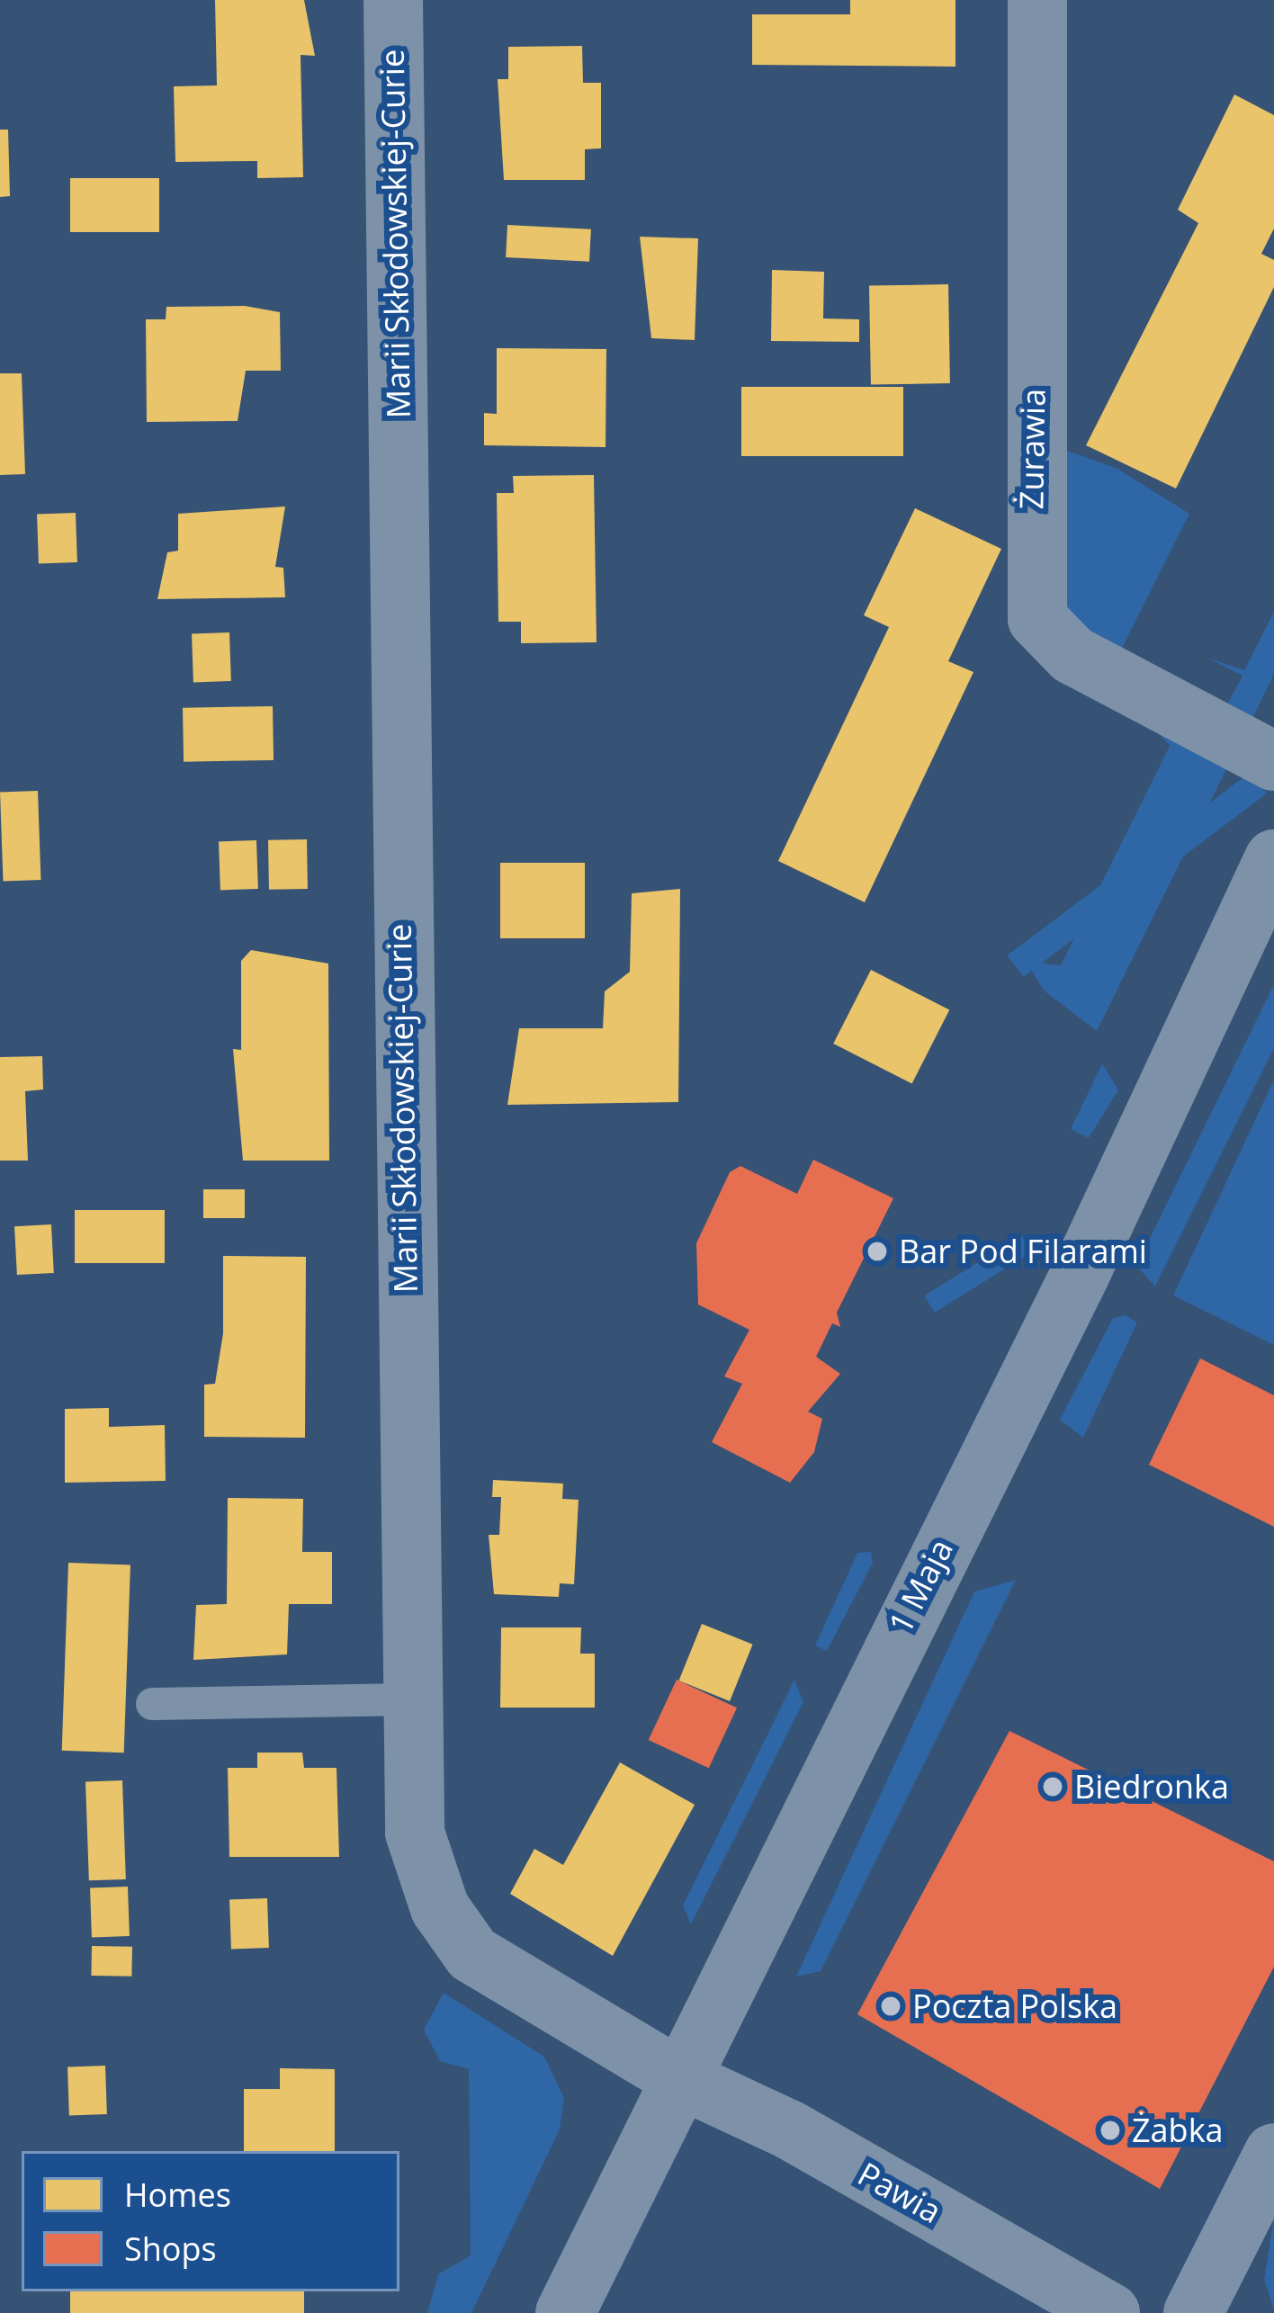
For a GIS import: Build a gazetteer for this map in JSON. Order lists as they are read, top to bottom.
{
  "streets": {
    "street": [
      "Marii Skłodowskiej-Curie",
      "Żurawia",
      "1 Maja",
      "Pawia"
    ]
  },
  "crossings": [
    ["Marii Skłodowskiej-Curie", "1 Maja"],
    ["Marii Skłodowskiej-Curie", "Pawia"],
    ["1 Maja", "Pawia"]
  ],
  "places": [
    "Bar Pod Filarami",
    "Biedronka",
    "Poczta Polska",
    "Żabka"
  ],
  "legend": ["Homes", "Shops"]
}
